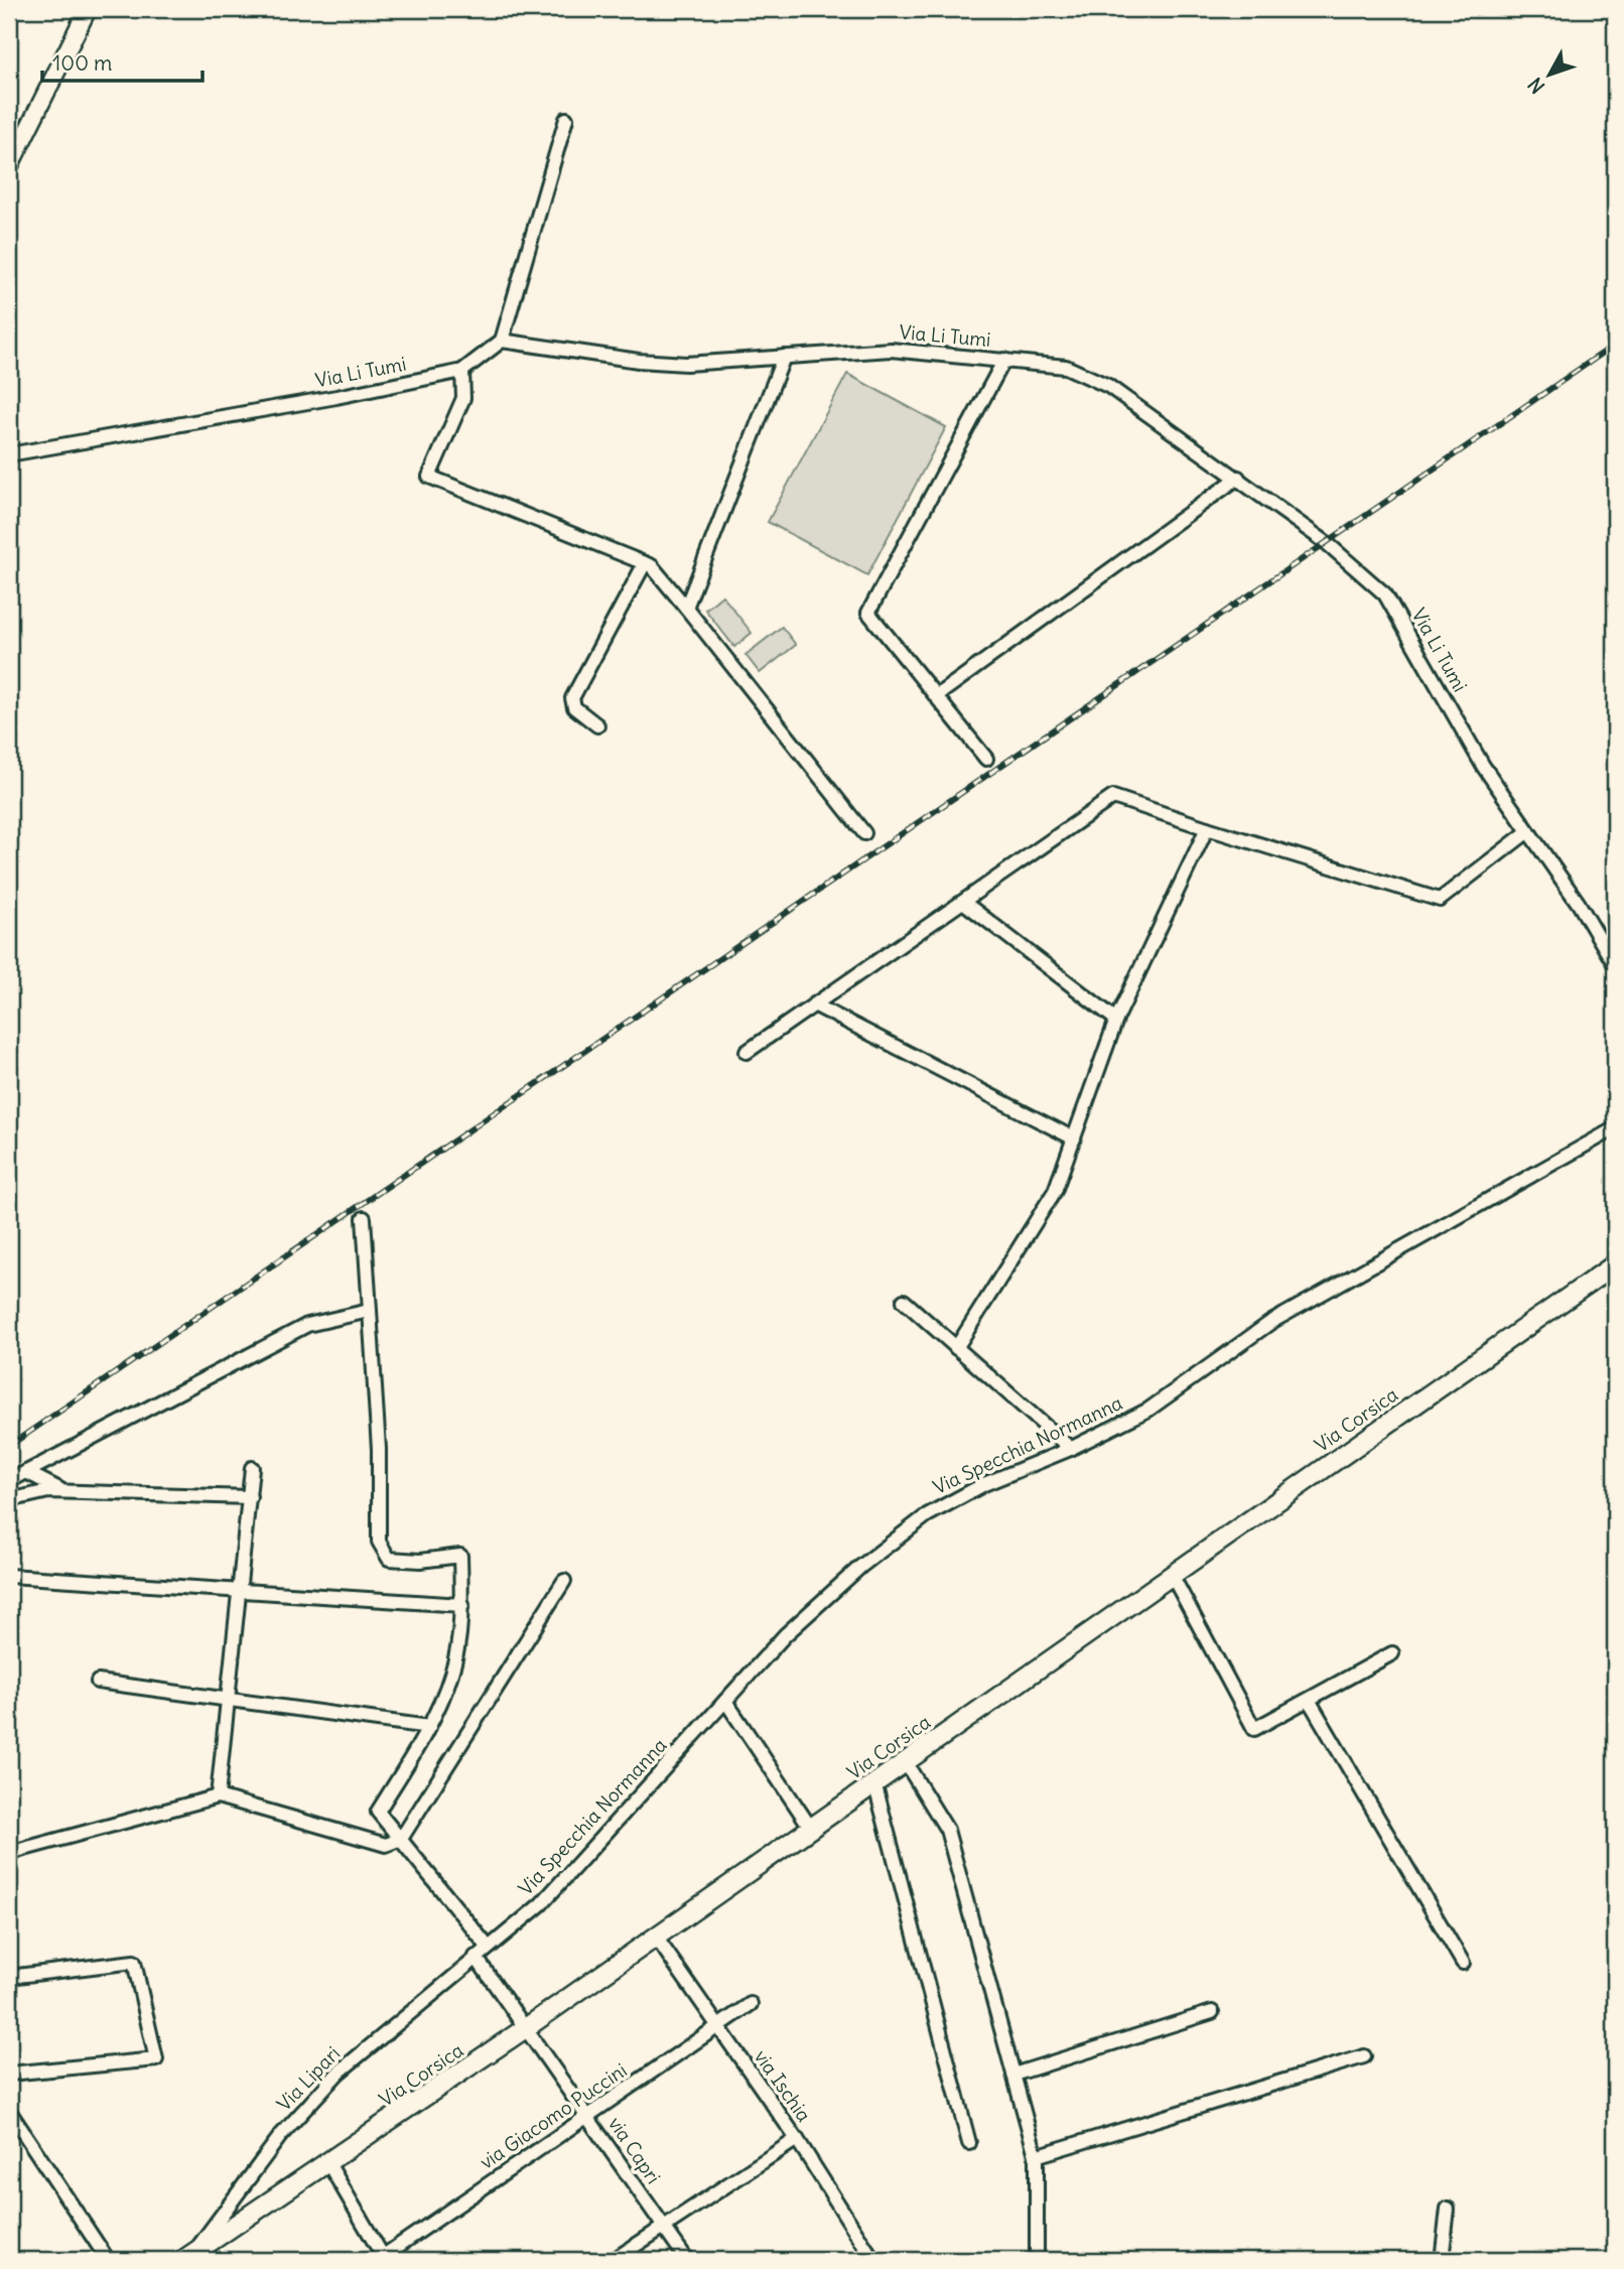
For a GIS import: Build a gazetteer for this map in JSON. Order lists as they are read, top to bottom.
{
  "streets": {
    "main road": ["Via Corsica"],
    "street": [
      "Via Li Tumi",
      "Via Specchia Normanna",
      "Via Lipari",
      "via Ischia",
      "via Giacomo Puccini",
      "via Capri"
    ]
  },
  "crossings": [
    ["Via Corsica", "Via Lipari"],
    ["Via Corsica", "via Ischia"],
    ["Via Corsica", "via Capri"],
    ["Via Specchia Normanna", "Via Lipari"],
    ["Via Specchia Normanna", "via Capri"],
    ["Via Lipari", "via Capri"],
    ["via Ischia", "via Giacomo Puccini"],
    ["via Giacomo Puccini", "via Capri"]
  ],
  "scale_bar": "100 m",
  "north": "bottom left"
}
